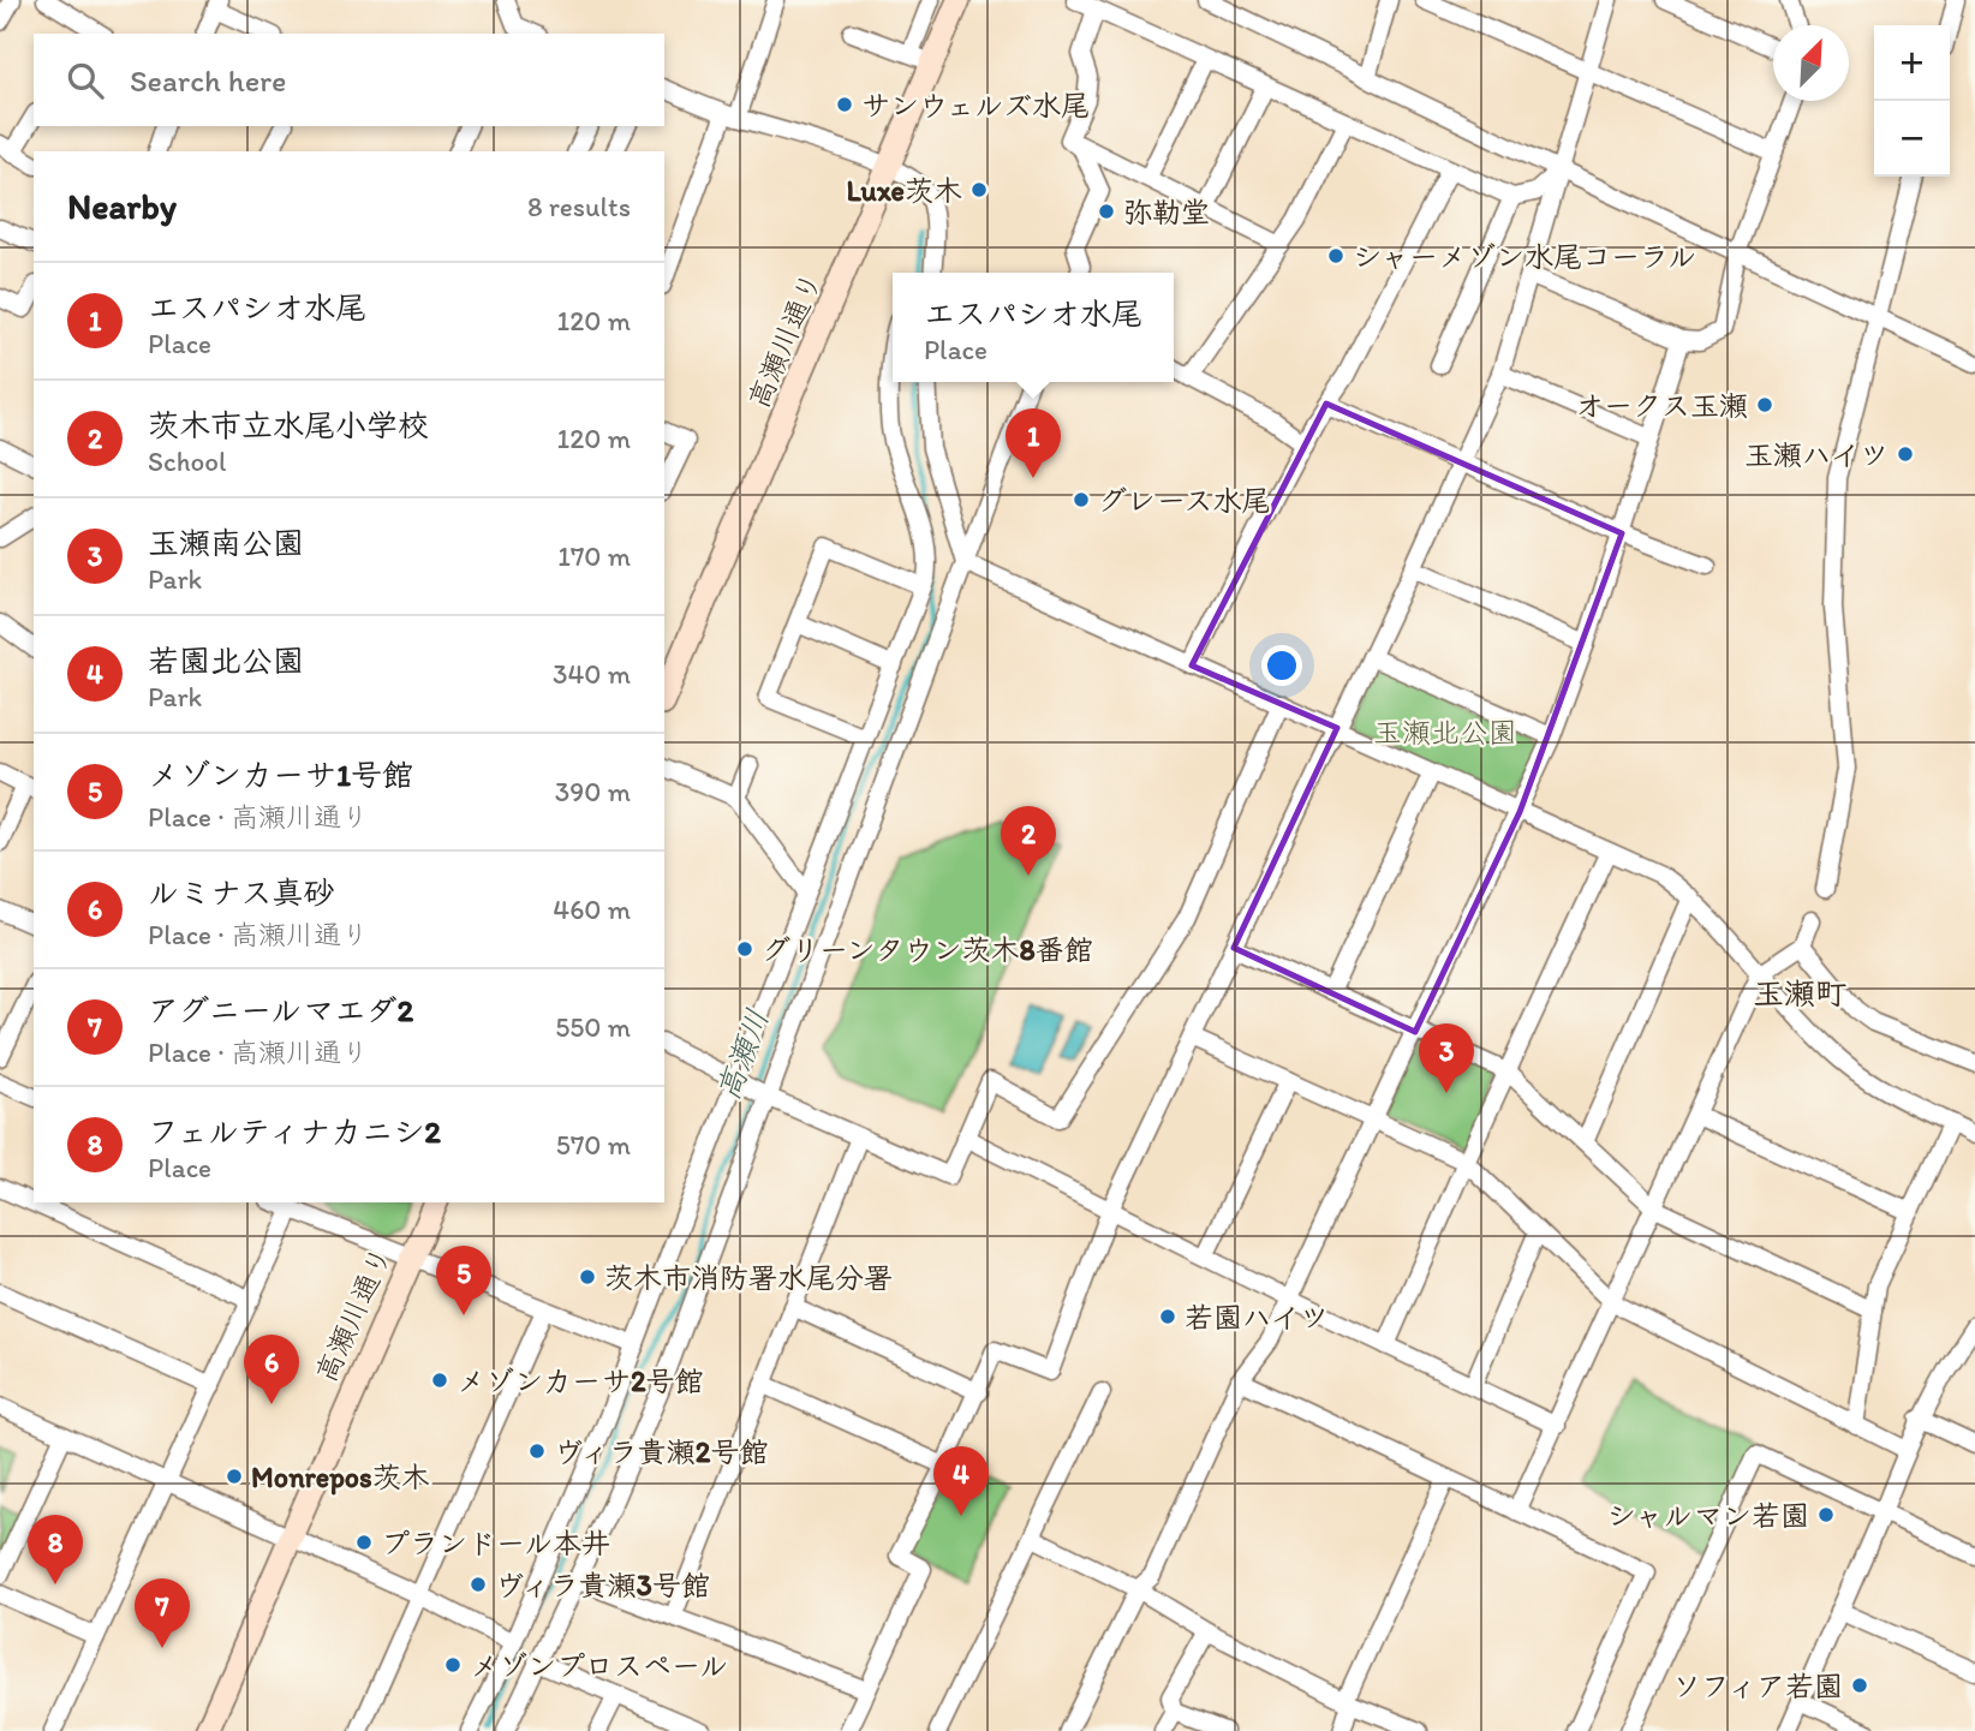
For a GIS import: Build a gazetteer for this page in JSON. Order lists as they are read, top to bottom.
{
  "streets": {
    "street": ["高瀬川通り"]
  },
  "districts": ["玉瀬町"],
  "water": ["高瀬川"],
  "parks": ["玉瀬北公園"],
  "places": [
    "サンウェルズ水尾",
    "Luxe茨木",
    "弥勒堂",
    "シャーメゾン水尾コーラル",
    "オークス玉瀬",
    "玉瀬ハイツ",
    "グレース水尾",
    "グリーンタウン茨木8番館",
    "茨木市消防署水尾分署",
    "若園ハイツ",
    "メゾンカーサ2号館",
    "ヴィラ貴瀬2号館",
    "Monrepos茨木",
    "シャルマン若園",
    "プランドール本井",
    "ヴィラ貴瀬3号館",
    "メゾンプロスペール",
    "ソフィア若園"
  ],
  "north": "top right",
  "page": {
    "map_buttons": ["+", "−"],
    "search": "Search here",
    "heading": ["Nearby", "8 results"],
    "list": [
      {
        "mark": "1",
        "name": "エスパシオ水尾",
        "note": "Place",
        "value": "120 m"
      },
      {
        "mark": "2",
        "name": "茨木市立水尾小学校",
        "note": "School",
        "value": "120 m"
      },
      {
        "mark": "3",
        "name": "玉瀬南公園",
        "note": "Park",
        "value": "170 m"
      },
      {
        "mark": "4",
        "name": "若園北公園",
        "note": "Park",
        "value": "340 m"
      },
      {
        "mark": "5",
        "name": "メゾンカーサ1号館",
        "note": "Place · 高瀬川通り",
        "value": "390 m"
      },
      {
        "mark": "6",
        "name": "ルミナス真砂",
        "note": "Place · 高瀬川通り",
        "value": "460 m"
      },
      {
        "mark": "7",
        "name": "アグニールマエダ2",
        "note": "Place · 高瀬川通り",
        "value": "550 m"
      },
      {
        "mark": "8",
        "name": "フェルティナカニシ2",
        "note": "Place",
        "value": "570 m"
      }
    ],
    "popup": ["エスパシオ水尾", "Place"],
    "pins": [
      "1",
      "2",
      "3",
      "5",
      "6",
      "4",
      "8",
      "7"
    ]
  }
}
